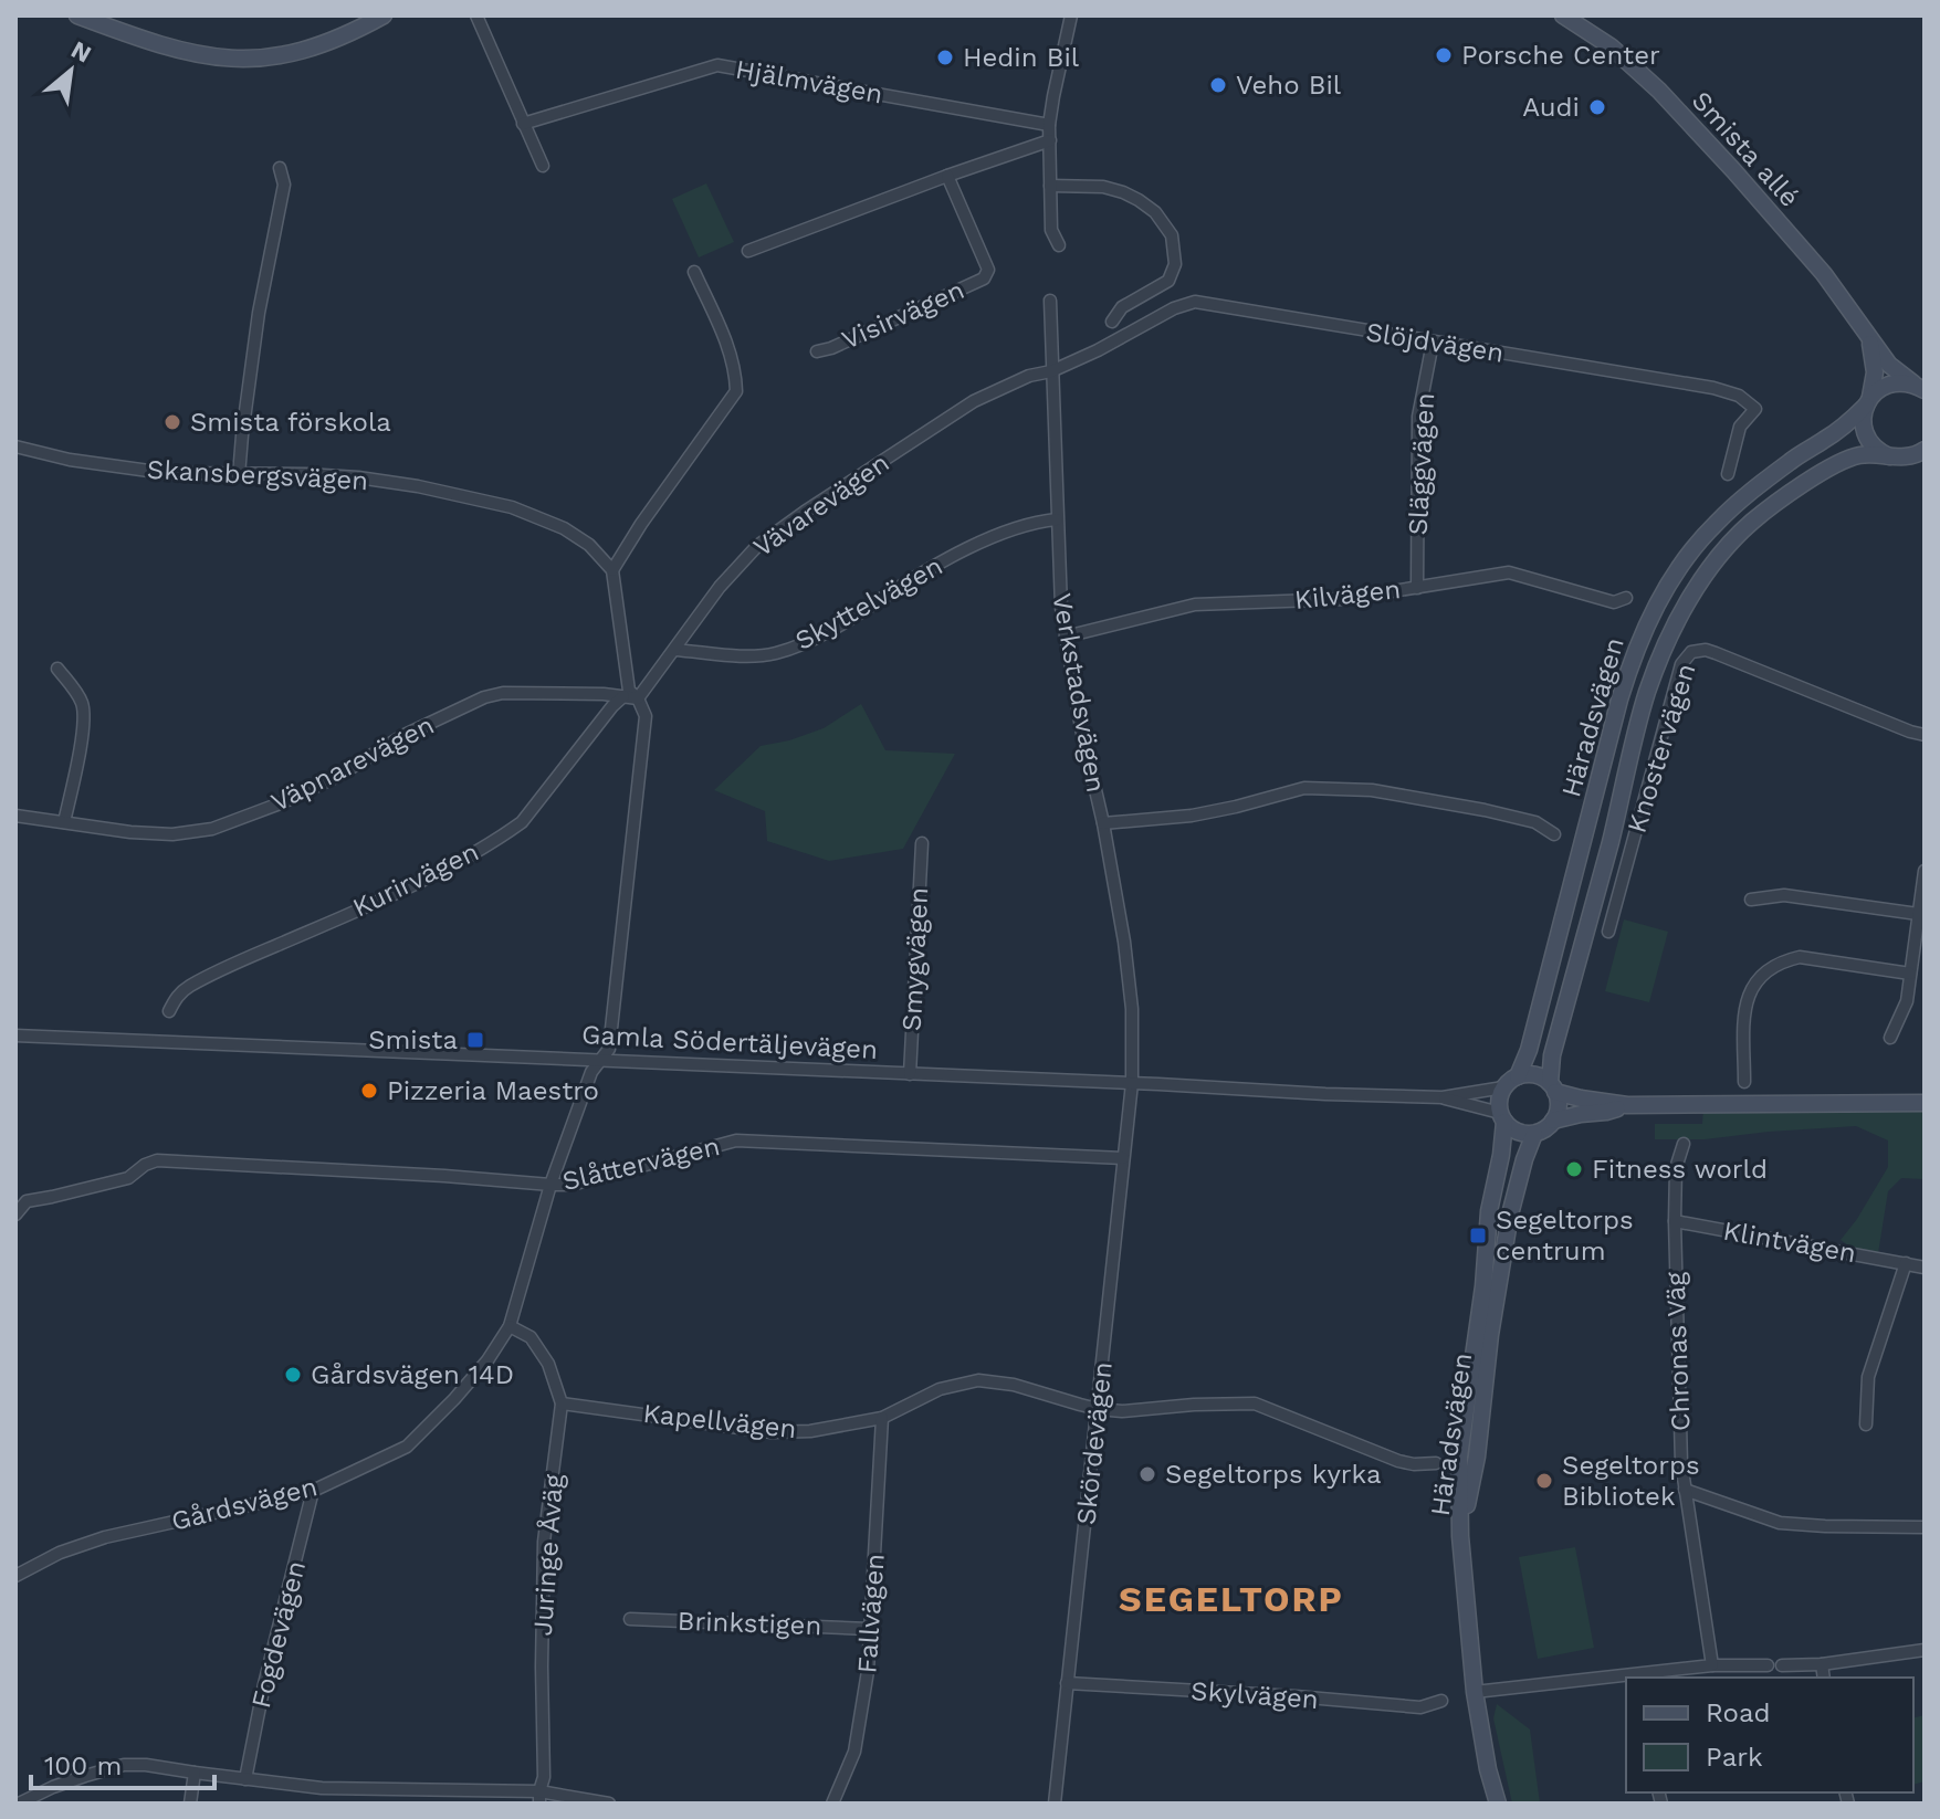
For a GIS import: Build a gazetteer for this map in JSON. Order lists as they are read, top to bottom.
{
  "streets": {
    "street": [
      "Hjälmvägen",
      "Smista allé",
      "Visirvägen",
      "Slöjdvägen",
      "Släggvägen",
      "Skansbergsvägen",
      "Vävarevägen",
      "Kilvägen",
      "Skyttelvägen",
      "Verkstadsvägen",
      "Häradsvägen",
      "Knostervägen",
      "Väpnarevägen",
      "Kurirvägen",
      "Smygvägen",
      "Gamla Södertäljevägen",
      "Slåttervägen",
      "Klintvägen",
      "Chronas Väg",
      "Kapellvägen",
      "Skördevägen",
      "Gårdsvägen",
      "Juringe Åväg",
      "Fallvägen",
      "Brinkstigen",
      "Fogdevägen",
      "Skylvägen"
    ]
  },
  "crossings": [
    ["Slöjdvägen", "Släggvägen"],
    ["Slöjdvägen", "Vävarevägen"],
    ["Slöjdvägen", "Verkstadsvägen"],
    ["Släggvägen", "Kilvägen"],
    ["Vävarevägen", "Skyttelvägen"],
    ["Vävarevägen", "Verkstadsvägen"],
    ["Vävarevägen", "Väpnarevägen"],
    ["Kilvägen", "Verkstadsvägen"],
    ["Skyttelvägen", "Verkstadsvägen"],
    ["Verkstadsvägen", "Gamla Södertäljevägen"],
    ["Verkstadsvägen", "Skördevägen"],
    ["Häradsvägen", "Gamla Södertäljevägen"],
    ["Väpnarevägen", "Kurirvägen"],
    ["Smygvägen", "Gamla Södertäljevägen"],
    ["Gamla Södertäljevägen", "Skördevägen"],
    ["Gamla Södertäljevägen", "Gårdsvägen"],
    ["Slåttervägen", "Skördevägen"],
    ["Slåttervägen", "Gårdsvägen"],
    ["Klintvägen", "Chronas Väg"],
    ["Kapellvägen", "Skördevägen"],
    ["Kapellvägen", "Juringe Åväg"],
    ["Kapellvägen", "Fallvägen"],
    ["Skördevägen", "Skylvägen"],
    ["Gårdsvägen", "Juringe Åväg"],
    ["Gårdsvägen", "Fogdevägen"],
    ["Fallvägen", "Brinkstigen"]
  ],
  "districts": ["SEGELTORP"],
  "places": {
    "other": [
      "Porsche Center",
      "Hedin Bil",
      "Veho Bil",
      "Audi",
      "Smista förskola",
      "Pizzeria Maestro",
      "Fitness world",
      "Gårdsvägen 14D",
      "Segeltorps kyrka",
      "Segeltorps Bibliotek"
    ],
    "transit": ["Smista", "Segeltorps centrum"]
  },
  "legend": ["Road", "Park"],
  "scale_bar": "100 m",
  "north": "top right"
}
